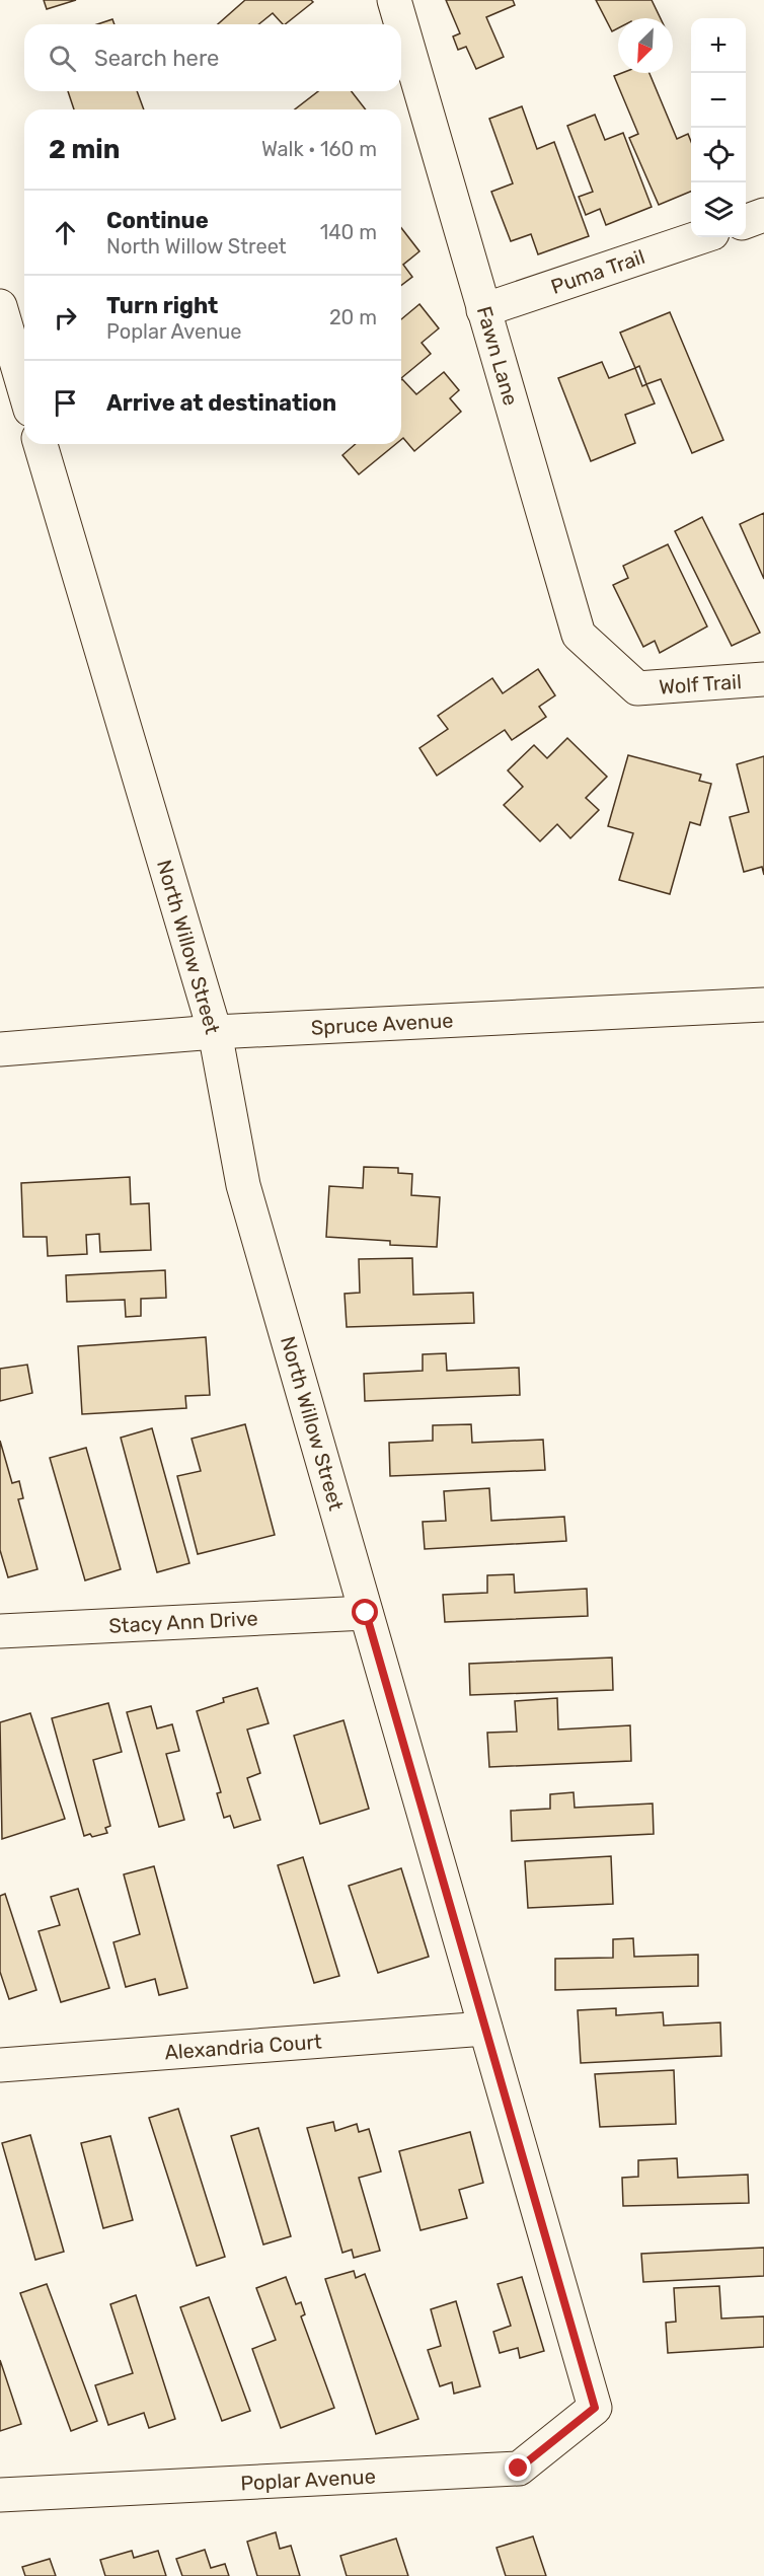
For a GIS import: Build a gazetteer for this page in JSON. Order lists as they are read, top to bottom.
{
  "streets": {
    "street": [
      "Puma Trail",
      "Fawn Lane",
      "Wolf Trail",
      "North Willow Street",
      "Spruce Avenue",
      "Stacy Ann Drive",
      "Alexandria Court",
      "Poplar Avenue"
    ]
  },
  "crossings": [
    ["Puma Trail", "Fawn Lane"],
    ["Fawn Lane", "Wolf Trail"],
    ["North Willow Street", "Spruce Avenue"],
    ["North Willow Street", "Stacy Ann Drive"],
    ["North Willow Street", "Alexandria Court"],
    ["North Willow Street", "Poplar Avenue"]
  ],
  "north": "bottom left",
  "page": {
    "map_buttons": ["+", "−"],
    "search": "Search here",
    "heading": ["2 min", "Walk · 160 m"],
    "list": [
      ["Continue", "North Willow Street", "140 m"],
      ["Turn right", "Poplar Avenue", "20 m"],
      "Arrive at destination"
    ]
  }
}
